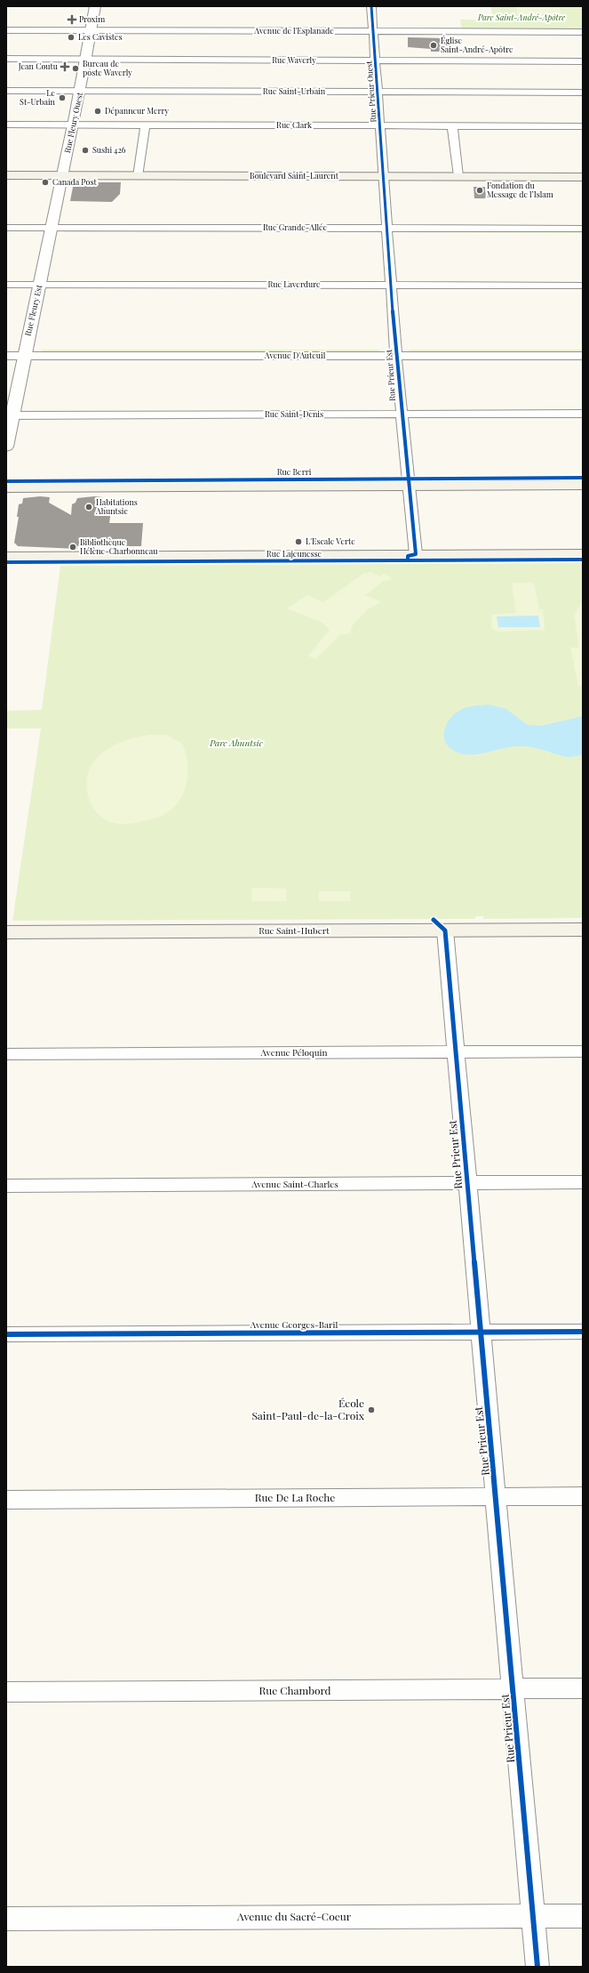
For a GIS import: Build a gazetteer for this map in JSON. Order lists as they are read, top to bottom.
{
  "streets": {
    "main road": [
      "Boulevard Saint-Laurent",
      "Rue Berri",
      "Rue Lajeunesse",
      "Rue Saint-Hubert"
    ],
    "street": [
      "Avenue de l'Esplanade",
      "Rue Waverly",
      "Rue Saint-Urbain",
      "Rue Prieur Ouest",
      "Rue Fleury Ouest",
      "Rue Clark",
      "Rue Grande-Allée",
      "Rue Laverdure",
      "Rue Fleury Est",
      "Avenue D'Auteuil",
      "Rue Prieur Est",
      "Rue Saint-Denis",
      "Avenue Péloquin",
      "Avenue Saint-Charles",
      "Avenue Georges-Baril",
      "Rue De La Roche",
      "Rue Chambord",
      "Avenue du Sacré-Coeur"
    ]
  },
  "crossings": [
    ["Avenue de l'Esplanade", "Rue Prieur Ouest"],
    ["Avenue de l'Esplanade", "Rue Fleury Ouest"],
    ["Rue Waverly", "Rue Prieur Ouest"],
    ["Rue Waverly", "Rue Fleury Ouest"],
    ["Rue Saint-Urbain", "Rue Prieur Ouest"],
    ["Rue Saint-Urbain", "Rue Fleury Ouest"],
    ["Rue Prieur Ouest", "Rue Clark"],
    ["Rue Prieur Ouest", "Boulevard Saint-Laurent"],
    ["Rue Prieur Ouest", "Rue Prieur Est"],
    ["Rue Fleury Ouest", "Rue Clark"],
    ["Rue Fleury Ouest", "Boulevard Saint-Laurent"],
    ["Rue Fleury Ouest", "Rue Fleury Est"],
    ["Boulevard Saint-Laurent", "Rue Fleury Est"],
    ["Boulevard Saint-Laurent", "Rue Prieur Est"],
    ["Rue Grande-Allée", "Rue Fleury Est"],
    ["Rue Grande-Allée", "Rue Prieur Est"],
    ["Rue Laverdure", "Rue Fleury Est"],
    ["Rue Laverdure", "Rue Prieur Est"],
    ["Rue Fleury Est", "Avenue D'Auteuil"],
    ["Rue Fleury Est", "Rue Saint-Denis"],
    ["Avenue D'Auteuil", "Rue Prieur Est"],
    ["Rue Prieur Est", "Rue Saint-Denis"],
    ["Rue Prieur Est", "Rue Berri"],
    ["Rue Prieur Est", "Rue Lajeunesse"],
    ["Rue Prieur Est", "Rue Saint-Hubert"],
    ["Rue Prieur Est", "Avenue Péloquin"],
    ["Rue Prieur Est", "Avenue Saint-Charles"],
    ["Rue Prieur Est", "Avenue Georges-Baril"],
    ["Rue Prieur Est", "Rue De La Roche"],
    ["Rue Prieur Est", "Rue Chambord"],
    ["Rue Prieur Est", "Avenue du Sacré-Coeur"]
  ],
  "parks": ["Parc Saint-André-Apôtre", "Parc Ahuntsic"],
  "places": {
    "health": ["Proxim", "Jean Coutu"],
    "other": [
      "Les Cavistes",
      "Église Saint-André-Apôtre",
      "Bureau de poste Waverly",
      "Le St-Urbain",
      "Dépanneur Merry",
      "Sushi 426",
      "Canada Post",
      "Fondation du Message de l’Islam",
      "Habitations Ahuntsic",
      "L'Escale Verte",
      "Bibliothèque Hélène-Charbonneau",
      "École Saint-Paul-de-la-Croix"
    ]
  }
}
